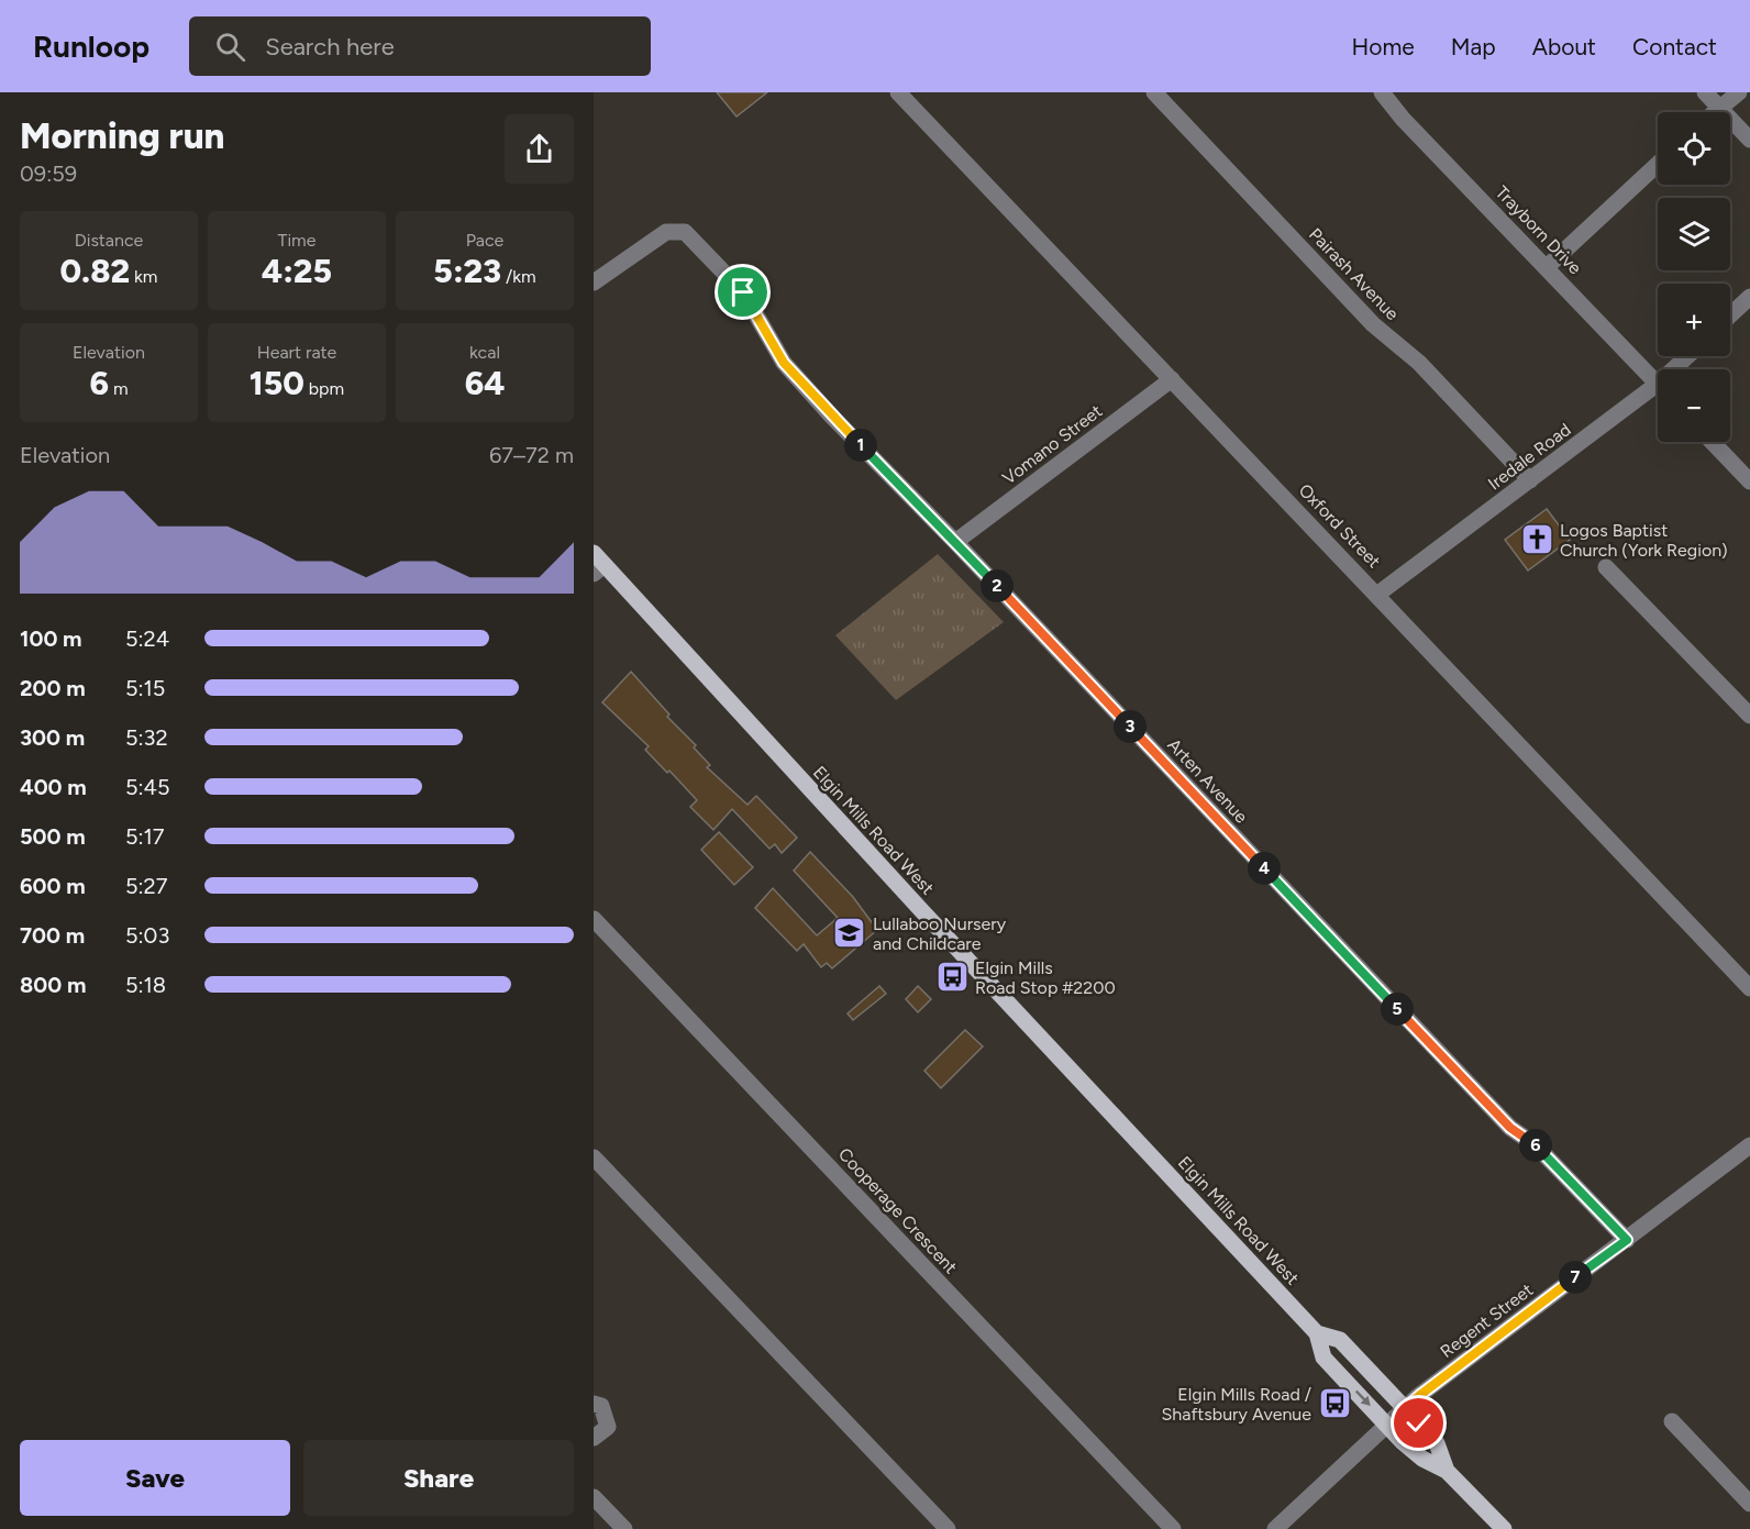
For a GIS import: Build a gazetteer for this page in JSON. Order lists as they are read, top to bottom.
{
  "streets": {
    "main road": ["Elgin Mills Road West"],
    "street": [
      "Trayborn Drive",
      "Pairash Avenue",
      "Vomano Street",
      "Iredale Road",
      "Oxford Street",
      "Arten Avenue",
      "Cooperage Crescent",
      "Regent Street"
    ]
  },
  "crossings": [
    ["Pairash Avenue", "Iredale Road"],
    ["Vomano Street", "Oxford Street"],
    ["Vomano Street", "Arten Avenue"],
    ["Iredale Road", "Oxford Street"],
    ["Arten Avenue", "Regent Street"],
    ["Elgin Mills Road West", "Regent Street"]
  ],
  "places": {
    "church": ["Logos Baptist Church (York Region)"],
    "school or university": ["Lullaboo Nursery and Childcare"],
    "bus stop": ["Elgin Mills Road Stop #2200", "Elgin Mills Road / Shaftsbury Avenue"]
  },
  "page": {
    "header": "Runloop",
    "search": "Search here",
    "nav": [
      "Home",
      "Map",
      "About",
      "Contact"
    ],
    "heading": ["Morning run", "09:59"],
    "map_buttons": ["+", "−"],
    "stats": [
      ["Distance", "0.82 km"],
      ["Time", "4:25"],
      ["Pace", "5:23 /km"],
      ["Elevation", "6 m"],
      ["Heart rate", "150 bpm"],
      ["kcal", "64"]
    ],
    "chart": ["Elevation", "67–72 m"],
    "pins": [
      "1",
      "2",
      "3",
      "4",
      "5",
      "6",
      "7"
    ],
    "list": [
      {
        "name": "100 m",
        "note": "5:24"
      },
      {
        "name": "200 m",
        "note": "5:15"
      },
      {
        "name": "300 m",
        "note": "5:32"
      },
      {
        "name": "400 m",
        "note": "5:45"
      },
      {
        "name": "500 m",
        "note": "5:17"
      },
      {
        "name": "600 m",
        "note": "5:27"
      },
      {
        "name": "700 m",
        "note": "5:03"
      },
      {
        "name": "800 m",
        "note": "5:18"
      }
    ],
    "buttons": ["Save", "Share"]
  }
}
